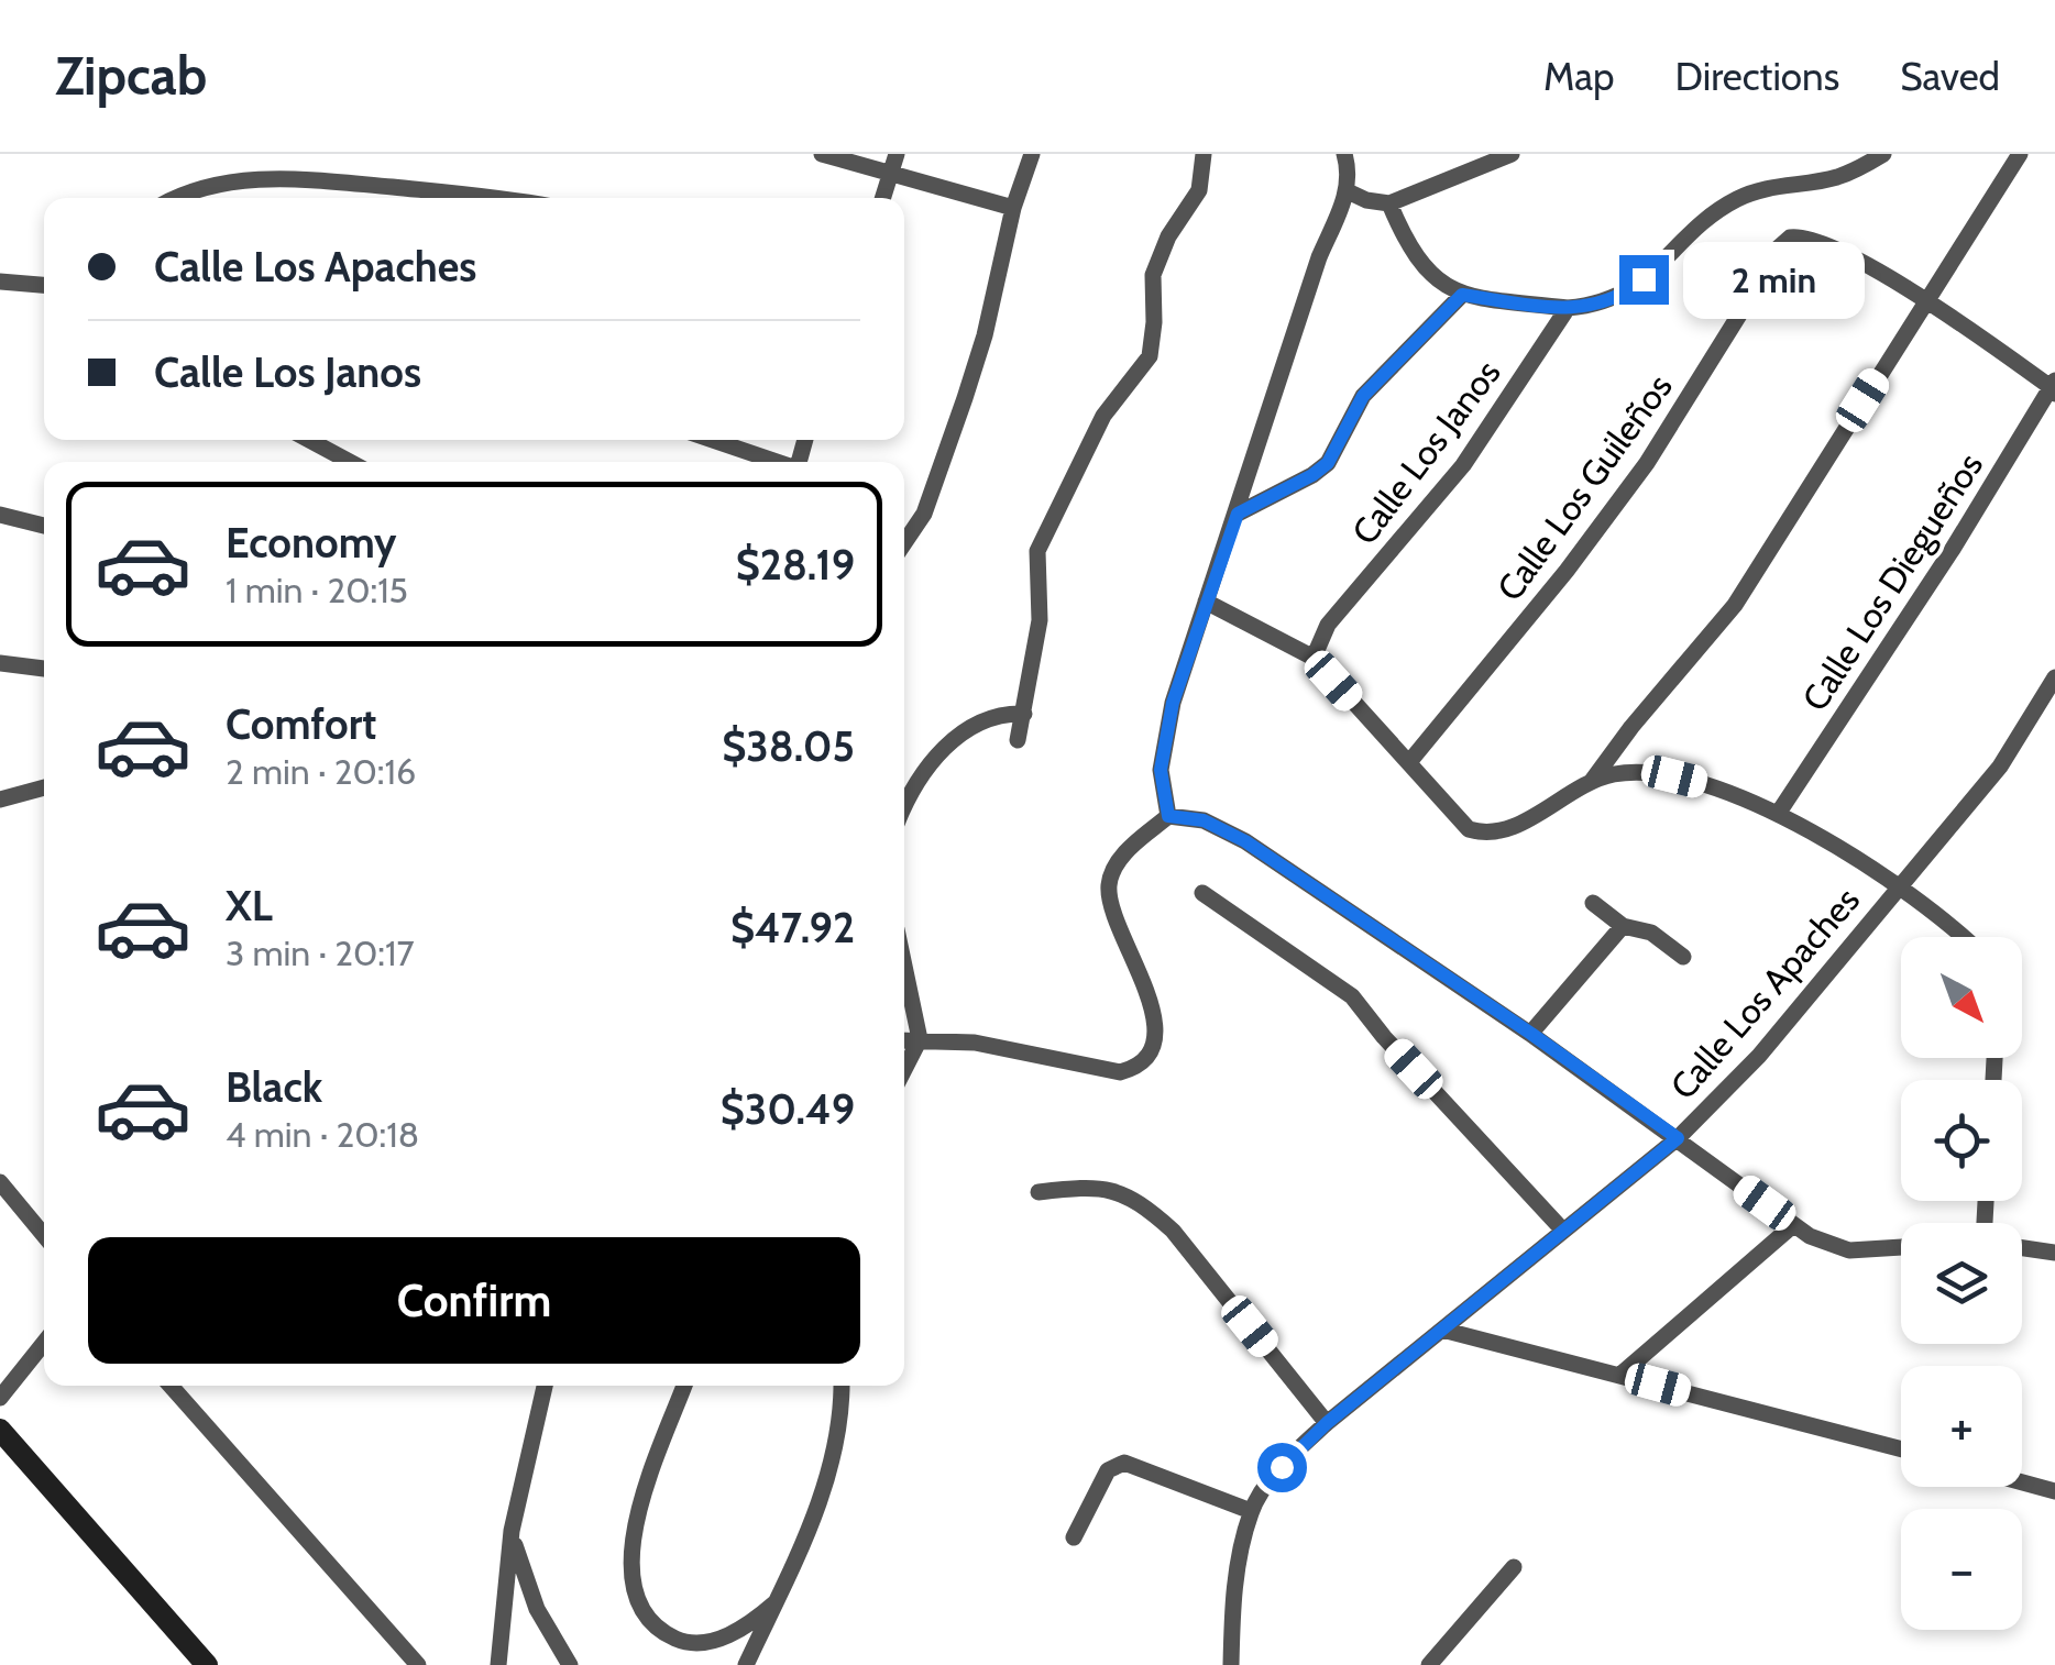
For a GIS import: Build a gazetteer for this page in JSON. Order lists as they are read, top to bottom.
{
  "streets": {
    "street": [
      "Calle Los Janos",
      "Calle Los Guileños",
      "Calle Los Diegueños",
      "Calle Los Apaches"
    ]
  },
  "north": "bottom right",
  "page": {
    "header": "Zipcab",
    "nav": ["Map", "Directions", "Saved"],
    "banner": ["Calle Los Apaches", "Calle Los Janos"],
    "bubble": "2 min",
    "list": [
      {
        "name": "Economy",
        "note": "1 min · 20:15",
        "value": "$28.19"
      },
      {
        "name": "Comfort",
        "note": "2 min · 20:16",
        "value": "$38.05"
      },
      {
        "name": "XL",
        "note": "3 min · 20:17",
        "value": "$47.92"
      },
      {
        "name": "Black",
        "note": "4 min · 20:18",
        "value": "$30.49"
      }
    ],
    "map_buttons": ["+", "−"],
    "buttons": "Confirm"
  }
}
